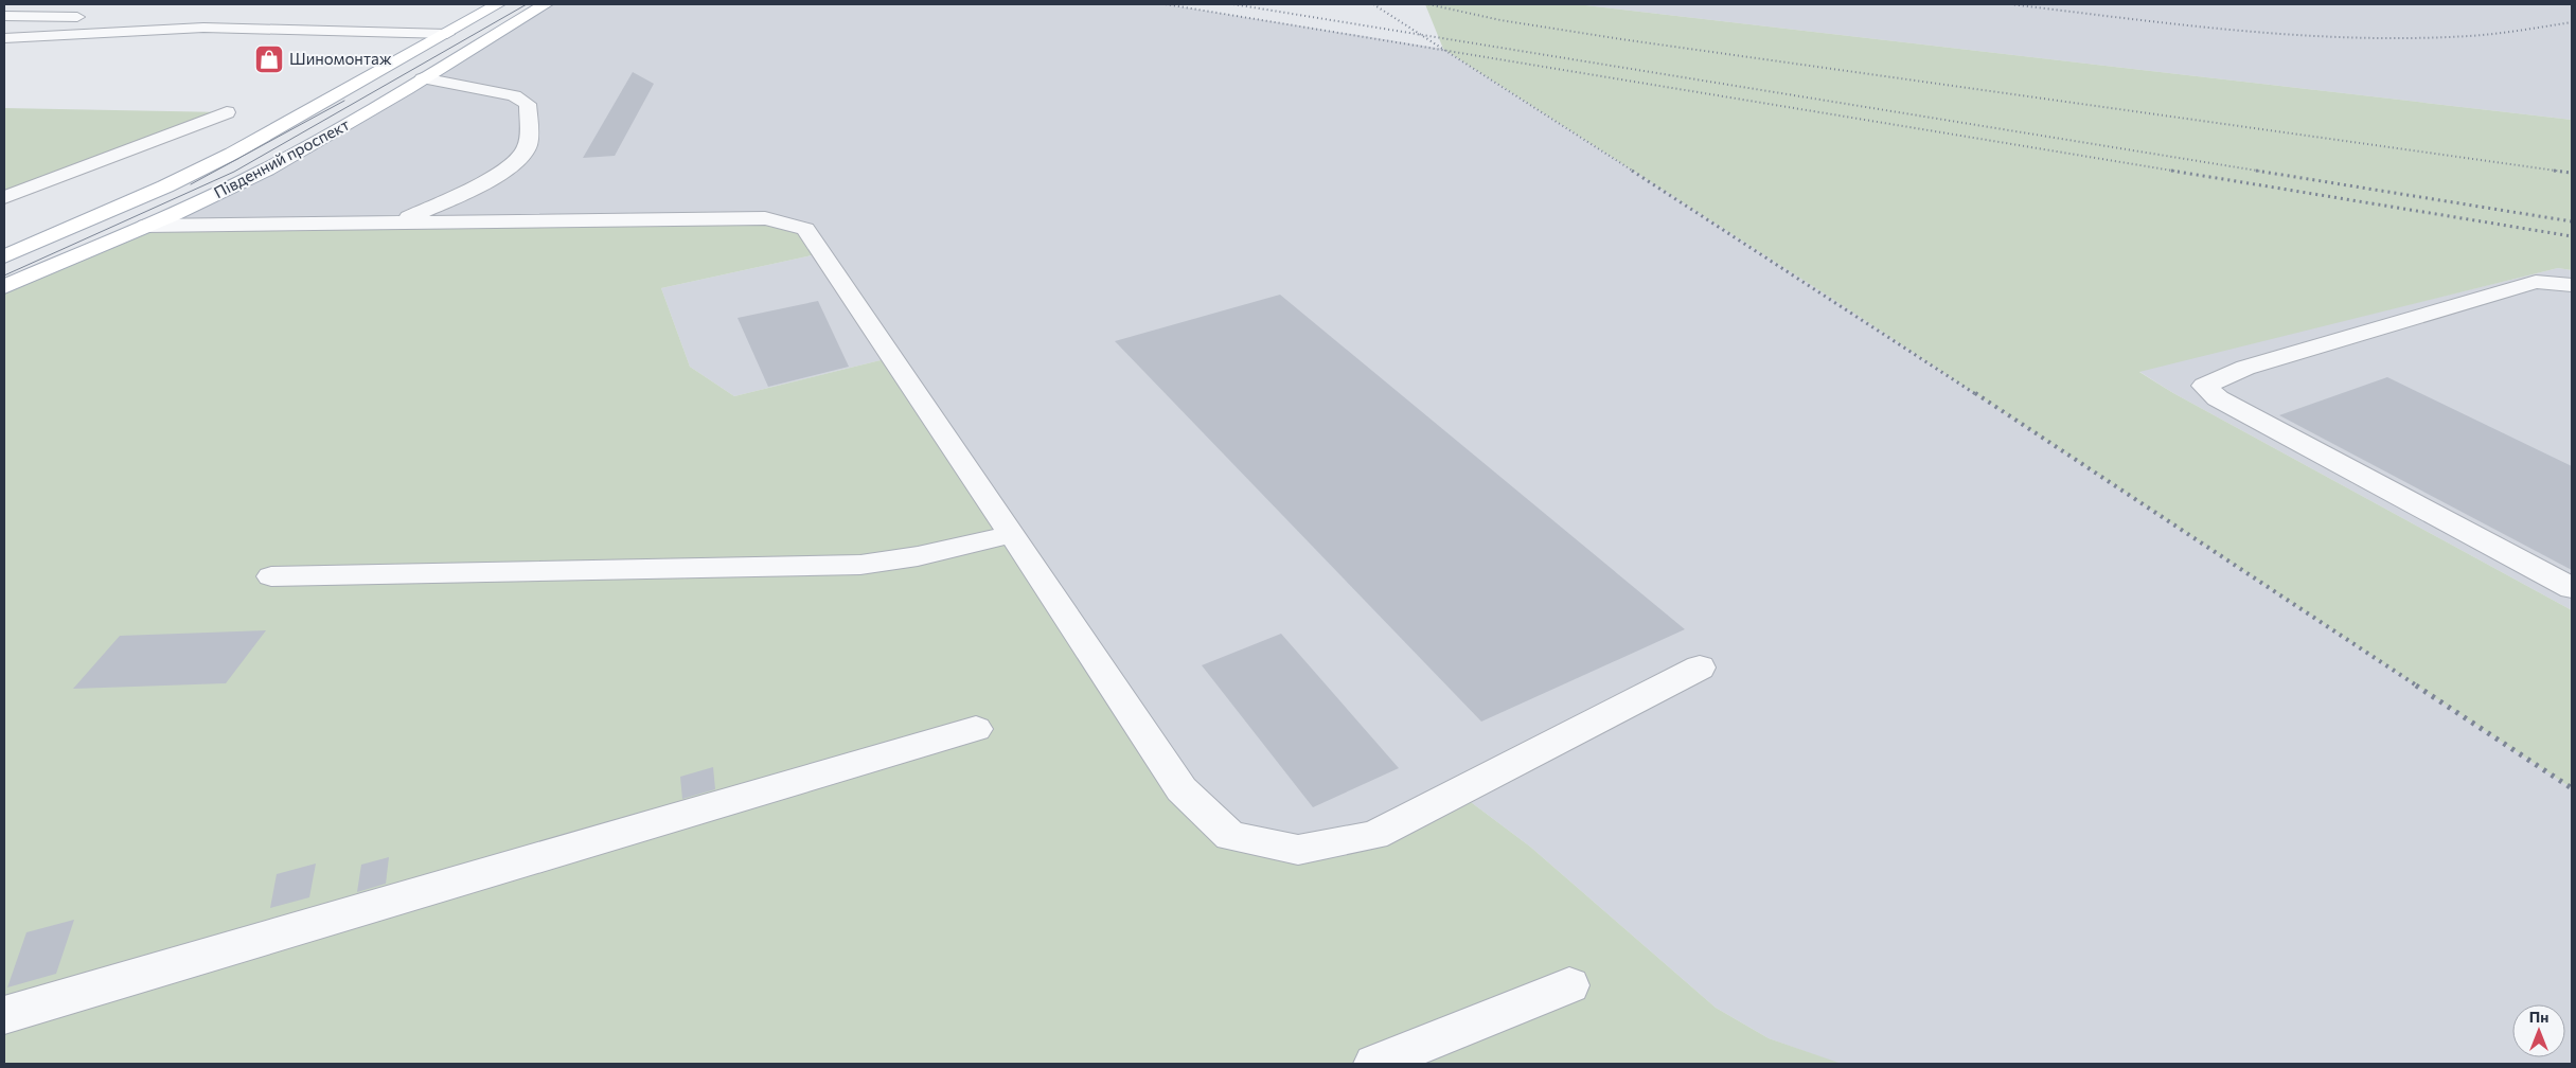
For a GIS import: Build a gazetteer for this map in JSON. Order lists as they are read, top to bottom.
{
  "streets": {
    "main road": ["Південний проспект"]
  },
  "places": {
    "shop": ["Шиномонтаж"]
  },
  "north": "top"
}
